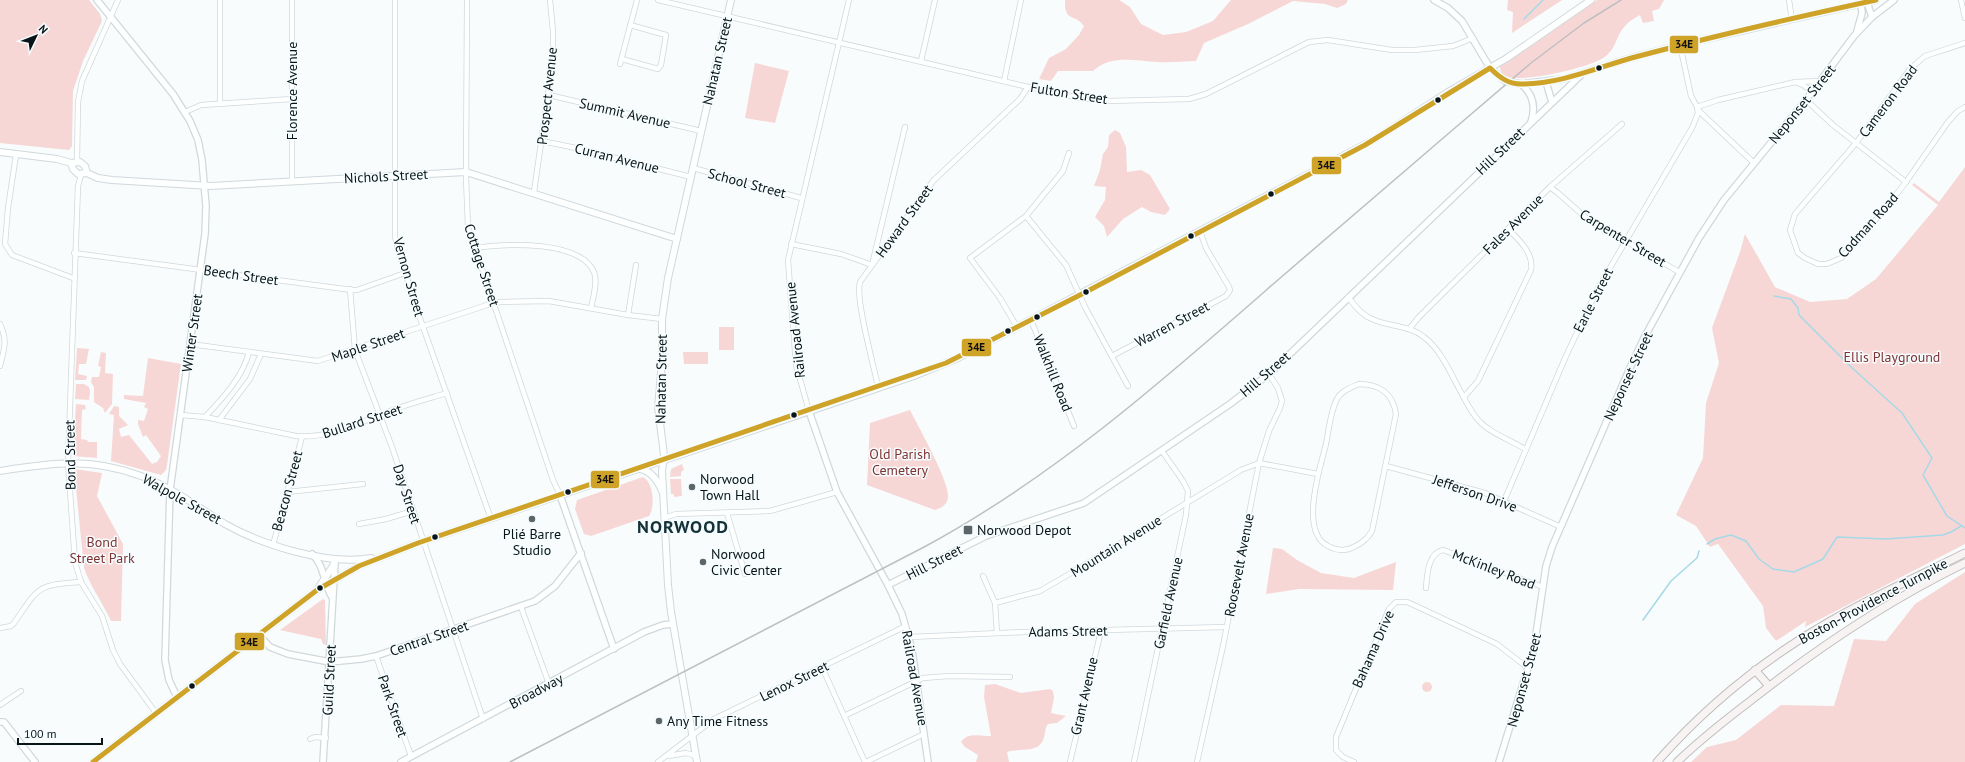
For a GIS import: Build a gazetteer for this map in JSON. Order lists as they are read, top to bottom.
{
  "streets": {
    "main road": [
      "Nahatan Street",
      "Nichols Street",
      "Walpole Street",
      "Boston-Providence Turnpike"
    ],
    "street": [
      "Florence Avenue",
      "Fulton Street",
      "Prospect Avenue",
      "Cameron Road",
      "Neponset Street",
      "Summit Avenue",
      "Hill Street",
      "Curran Avenue",
      "School Street",
      "Howard Street",
      "Fales Avenue",
      "Codman Road",
      "Carpenter Street",
      "Cottage Street",
      "Beech Street",
      "Vernon Street",
      "Earle Street",
      "Warren Street",
      "Railroad Avenue",
      "Winter Street",
      "Maple Street",
      "Walkhill Road",
      "Bullard Street",
      "Bond Street",
      "Beacon Street",
      "Jefferson Drive",
      "Day Street",
      "Mountain Avenue",
      "Roosevelt Avenue",
      "McKinley Road",
      "Garfield Avenue",
      "Adams Street",
      "Central Street",
      "Bahama Drive",
      "Guild Street",
      "Lenox Street",
      "Broadway",
      "Grant Avenue",
      "Park Street"
    ]
  },
  "crossings": [
    ["Nahatan Street", "Fulton Street"],
    ["Nahatan Street", "Summit Avenue"],
    ["Nahatan Street", "Curran Avenue"],
    ["Nahatan Street", "Nichols Street"],
    ["Nahatan Street", "School Street"],
    ["Nahatan Street", "Maple Street"],
    ["Nahatan Street", "Lenox Street"],
    ["Nahatan Street", "Broadway"],
    ["Florence Avenue", "Nichols Street"],
    ["Fulton Street", "Howard Street"],
    ["Fulton Street", "Railroad Avenue"],
    ["Prospect Avenue", "Summit Avenue"],
    ["Prospect Avenue", "Curran Avenue"],
    ["Prospect Avenue", "Nichols Street"],
    ["Cameron Road", "Codman Road"],
    ["Neponset Street", "Carpenter Street"],
    ["Neponset Street", "Jefferson Drive"],
    ["Neponset Street", "McKinley Road"],
    ["Neponset Street", "Bahama Drive"],
    ["Hill Street", "Railroad Avenue"],
    ["Hill Street", "Roosevelt Avenue"],
    ["Hill Street", "Garfield Avenue"],
    ["Nichols Street", "Cottage Street"],
    ["Nichols Street", "Vernon Street"],
    ["Nichols Street", "Winter Street"],
    ["Nichols Street", "Bond Street"],
    ["School Street", "Railroad Avenue"],
    ["Fales Avenue", "Carpenter Street"],
    ["Carpenter Street", "Earle Street"],
    ["Cottage Street", "Maple Street"],
    ["Beech Street", "Vernon Street"],
    ["Beech Street", "Winter Street"],
    ["Beech Street", "Bond Street"],
    ["Beech Street", "Day Street"],
    ["Vernon Street", "Maple Street"],
    ["Vernon Street", "Bullard Street"],
    ["Earle Street", "Jefferson Drive"],
    ["Railroad Avenue", "Adams Street"],
    ["Railroad Avenue", "Lenox Street"],
    ["Winter Street", "Maple Street"],
    ["Winter Street", "Bullard Street"],
    ["Winter Street", "Walpole Street"],
    ["Maple Street", "Day Street"],
    ["Bullard Street", "Beacon Street"],
    ["Bullard Street", "Day Street"],
    ["Bond Street", "Walpole Street"],
    ["Beacon Street", "Walpole Street"],
    ["Day Street", "Central Street"],
    ["Day Street", "Broadway"],
    ["Walpole Street", "Guild Street"],
    ["Mountain Avenue", "Roosevelt Avenue"],
    ["Mountain Avenue", "Garfield Avenue"],
    ["Roosevelt Avenue", "Adams Street"],
    ["Garfield Avenue", "Adams Street"],
    ["Adams Street", "Grant Avenue"],
    ["Central Street", "Guild Street"],
    ["Central Street", "Park Street"],
    ["Broadway", "Park Street"]
  ],
  "districts": ["NORWOOD"],
  "parks": ["Ellis Playground", "Old Parish Cemetery", "Bond Street Park"],
  "places": {
    "other": [
      "Norwood Town Hall",
      "Plié Barre Studio",
      "Norwood Civic Center",
      "Any Time Fitness"
    ],
    "transit": ["Norwood Depot"]
  },
  "lines": ["transit line 34E"],
  "scale_bar": "100 m",
  "north": "top right"
}
